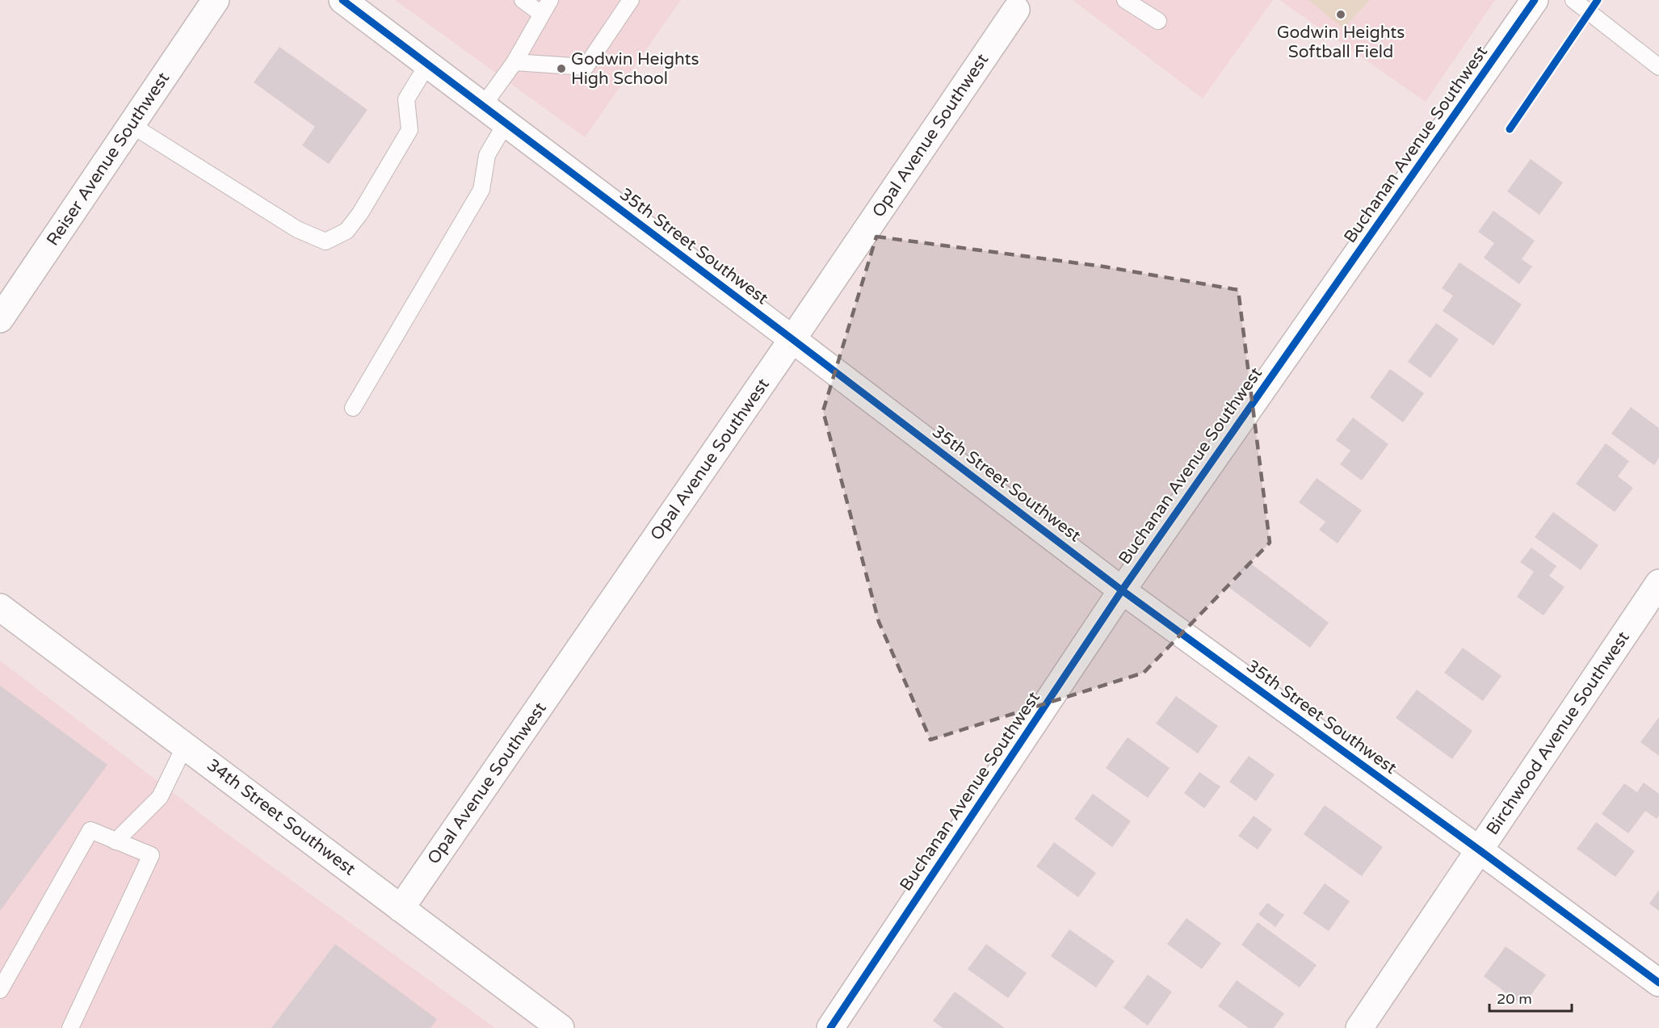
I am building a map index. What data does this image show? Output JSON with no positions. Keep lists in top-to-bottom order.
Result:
{
  "streets": {
    "street": [
      "Opal Avenue Southwest",
      "Buchanan Avenue Southwest",
      "Reiser Avenue Southwest",
      "35th Street Southwest",
      "Birchwood Avenue Southwest",
      "34th Street Southwest"
    ]
  },
  "crossings": [
    ["Opal Avenue Southwest", "35th Street Southwest"],
    ["Opal Avenue Southwest", "34th Street Southwest"],
    ["Buchanan Avenue Southwest", "35th Street Southwest"],
    ["35th Street Southwest", "Birchwood Avenue Southwest"]
  ],
  "places": ["Godwin Heights Softball Field", "Godwin Heights High School"],
  "scale_bar": "20 m"
}
